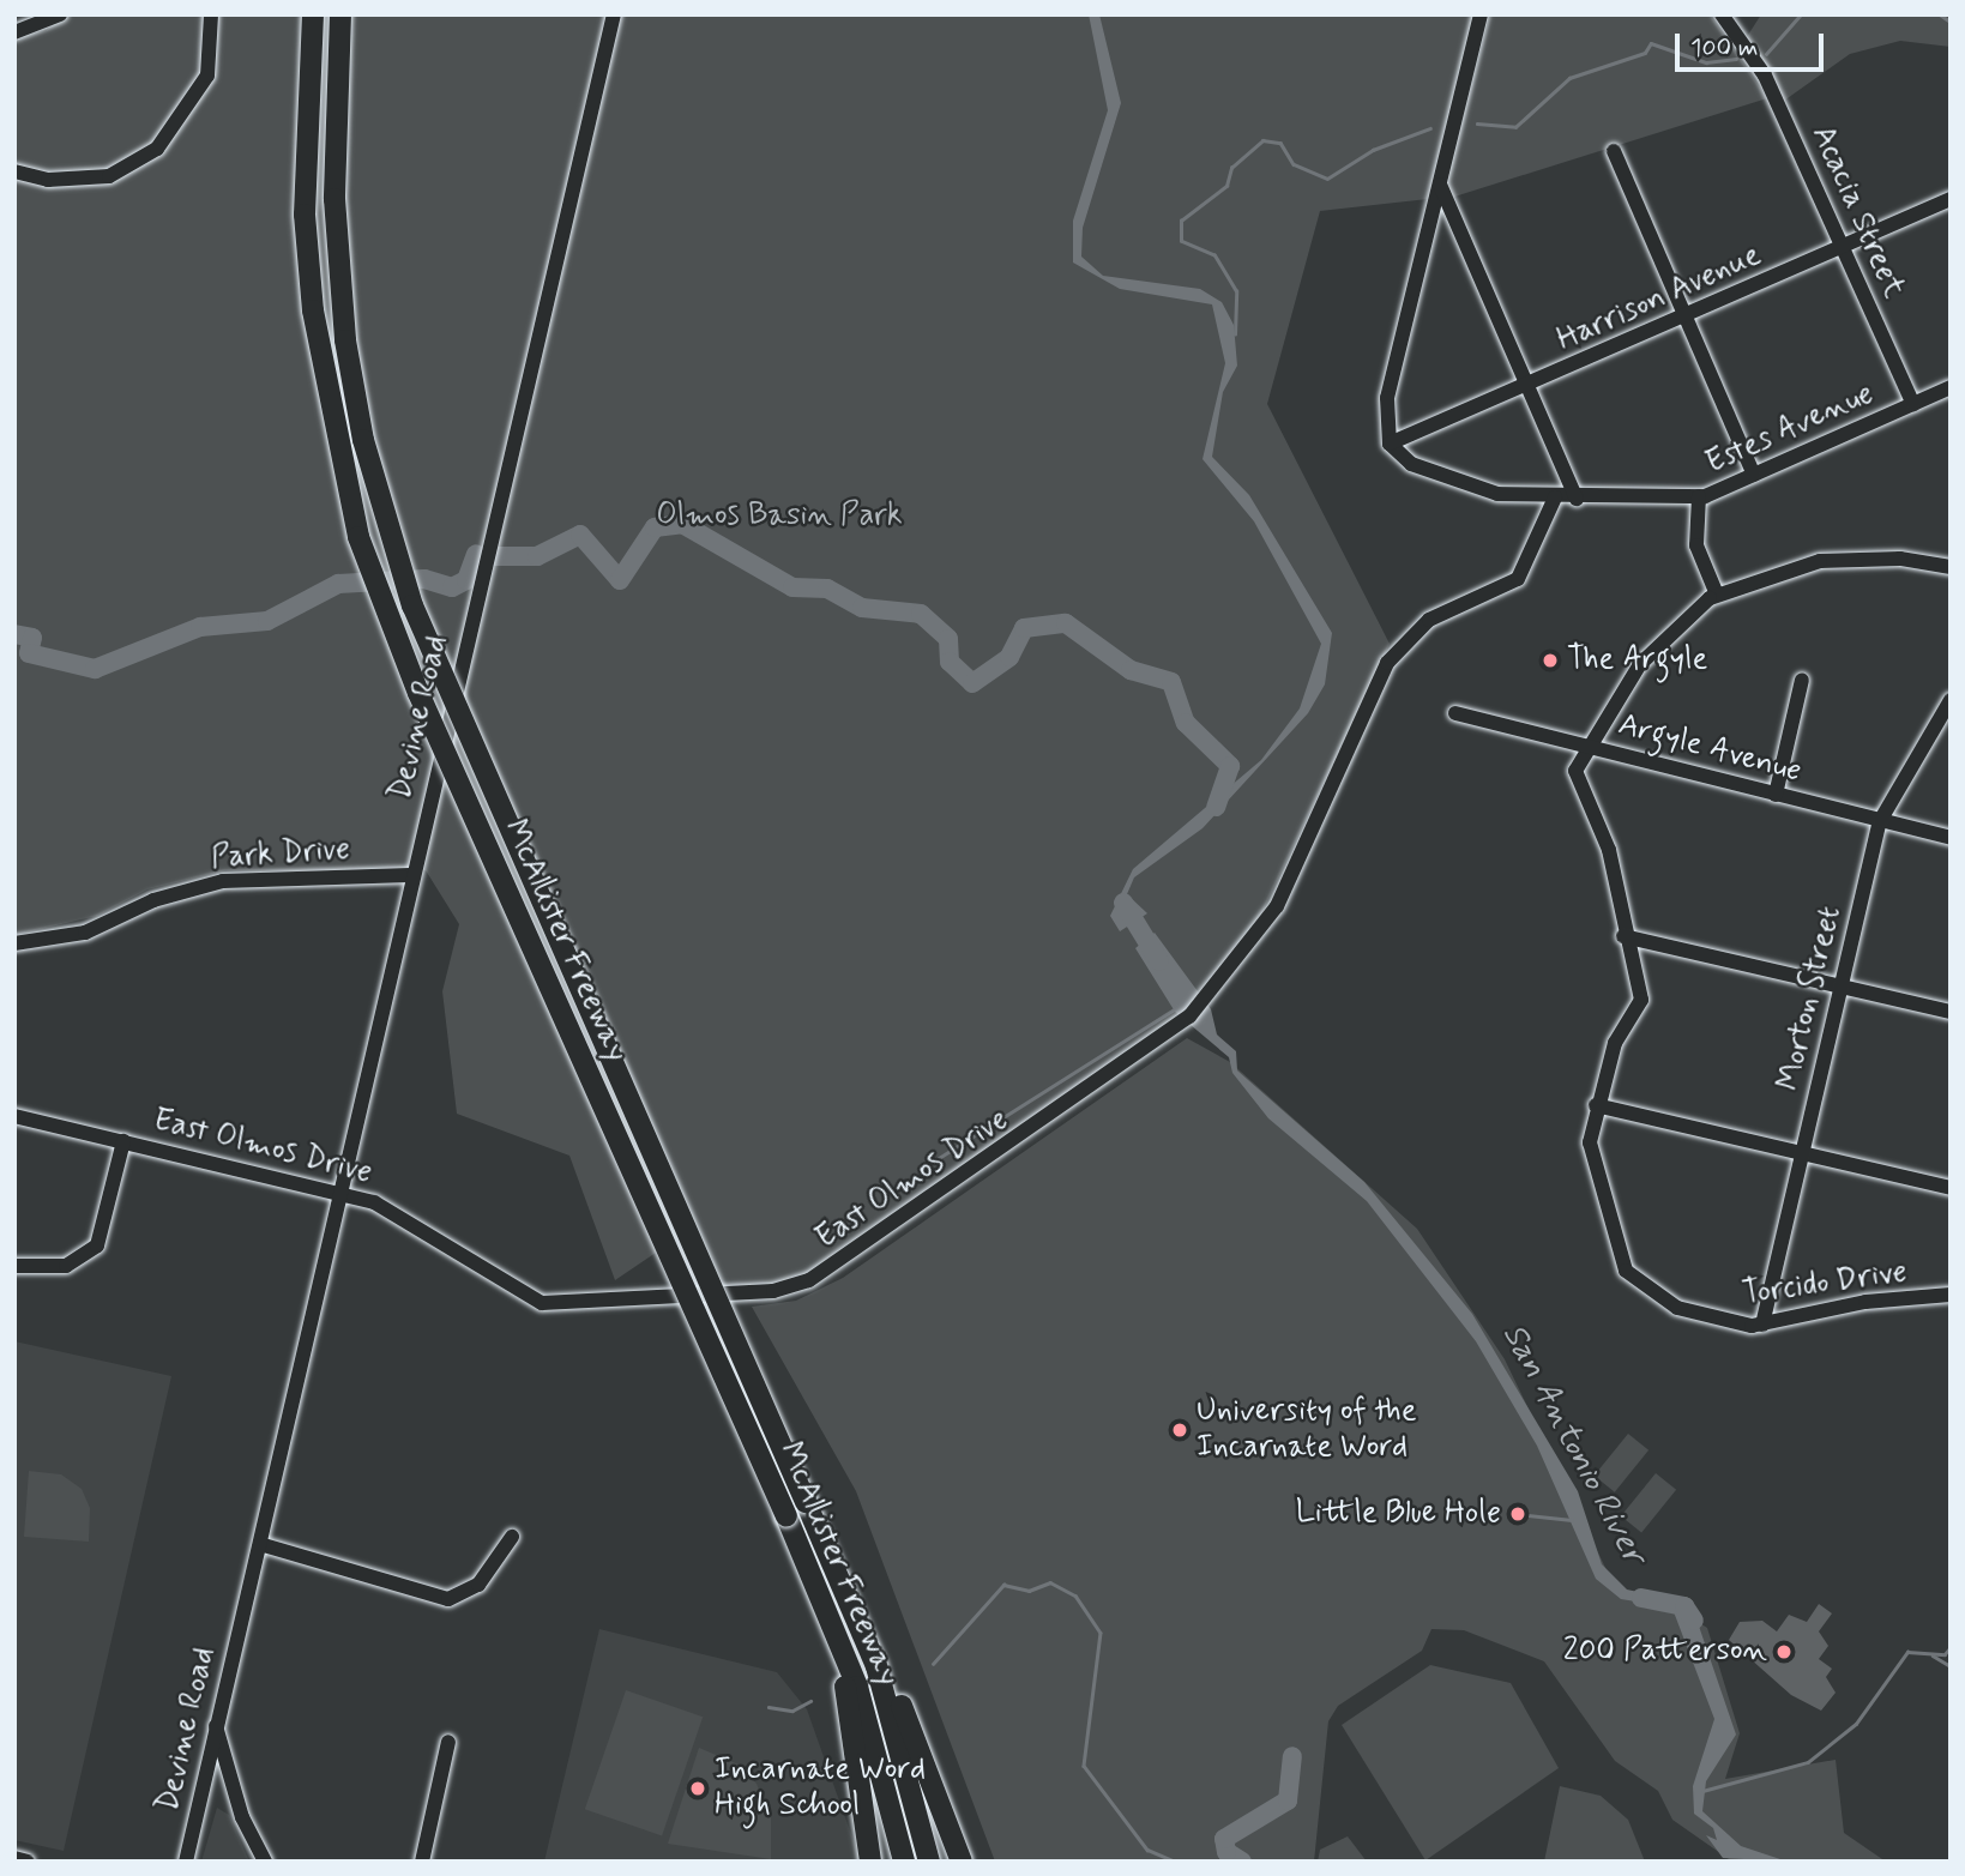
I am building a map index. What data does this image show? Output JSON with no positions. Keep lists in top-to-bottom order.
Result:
{
  "streets": {
    "highway": ["McAllister Freeway"],
    "street": [
      "Acacia Street",
      "Harrison Avenue",
      "Estes Avenue",
      "Devine Road",
      "Argyle Avenue",
      "Park Drive",
      "Morton Street",
      "East Olmos Drive",
      "Torcido Drive"
    ]
  },
  "crossings": [
    ["Acacia Street", "Harrison Avenue"],
    ["Acacia Street", "Estes Avenue"],
    ["Devine Road", "Park Drive"],
    ["Devine Road", "East Olmos Drive"],
    ["Argyle Avenue", "Morton Street"],
    ["Argyle Avenue", "Torcido Drive"],
    ["Morton Street", "Torcido Drive"]
  ],
  "water": ["San Antonio River"],
  "parks": ["Olmos Basin Park"],
  "places": [
    "The Argyle",
    "University of the Incarnate Word",
    "Little Blue Hole",
    "200 Patterson",
    "Incarnate Word High School"
  ],
  "scale_bar": "100 m"
}
